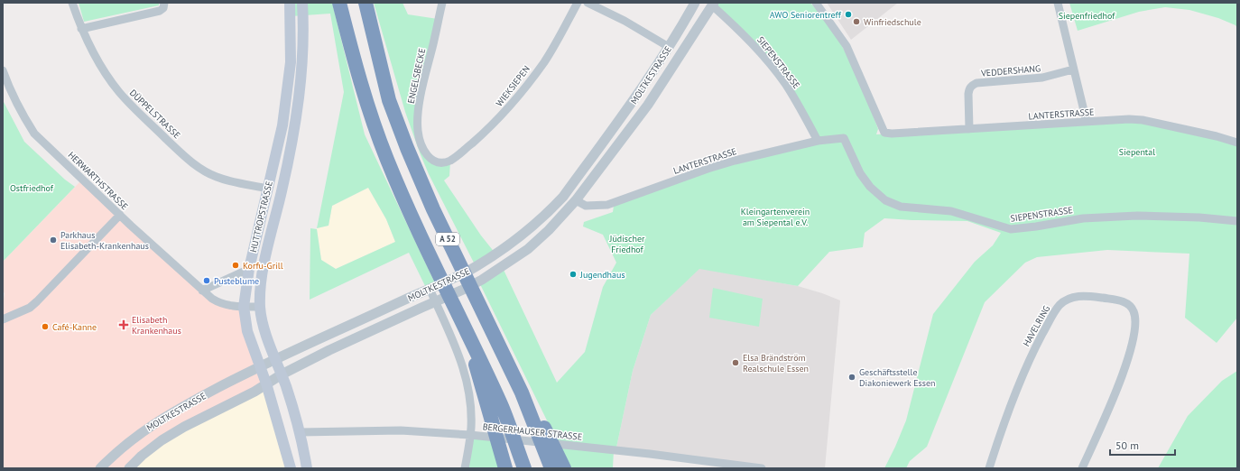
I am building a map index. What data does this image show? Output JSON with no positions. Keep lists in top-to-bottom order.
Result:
{
  "streets": {
    "highway": ["A 52"],
    "main road": ["HUTTROPSTRASSE"],
    "street": [
      "SIEPENSTRASSE",
      "VEDDERSHANG",
      "MOLTKESTRASSE",
      "ENGELSBECKE",
      "WIEKSIEPEN",
      "DÜPPELSTRASSE",
      "LANTERSTRASSE",
      "HERWARTHSTRASSE",
      "HAVELRING",
      "BERGERHAUSER STRASSE"
    ]
  },
  "crossings": [
    ["SIEPENSTRASSE", "MOLTKESTRASSE"],
    ["SIEPENSTRASSE", "LANTERSTRASSE"],
    ["VEDDERSHANG", "LANTERSTRASSE"],
    ["MOLTKESTRASSE", "LANTERSTRASSE"],
    ["MOLTKESTRASSE", "HUTTROPSTRASSE"],
    ["ENGELSBECKE", "WIEKSIEPEN"],
    ["DÜPPELSTRASSE", "HUTTROPSTRASSE"],
    ["HERWARTHSTRASSE", "HUTTROPSTRASSE"],
    ["HUTTROPSTRASSE", "BERGERHAUSER STRASSE"]
  ],
  "parks": [
    "Siepenfriedhof",
    "Siepental",
    "Ostfriedhof",
    "Kleingartenverein am Siepental e.V.",
    "Jüdischer Friedhof"
  ],
  "places": {
    "other": [
      "AWO Seniorentreff",
      "Winfriedschule",
      "Parkhaus Elisabeth-Krankenhaus",
      "Korfu-Grill",
      "Jugendhaus",
      "Pusteblume",
      "Café-Kanne",
      "Elsa Brändström Realschule Essen",
      "Geschäftsstelle Diakoniewerk Essen"
    ],
    "health": ["Elisabeth Krankenhaus"]
  },
  "scale_bar": "50 m"
}
